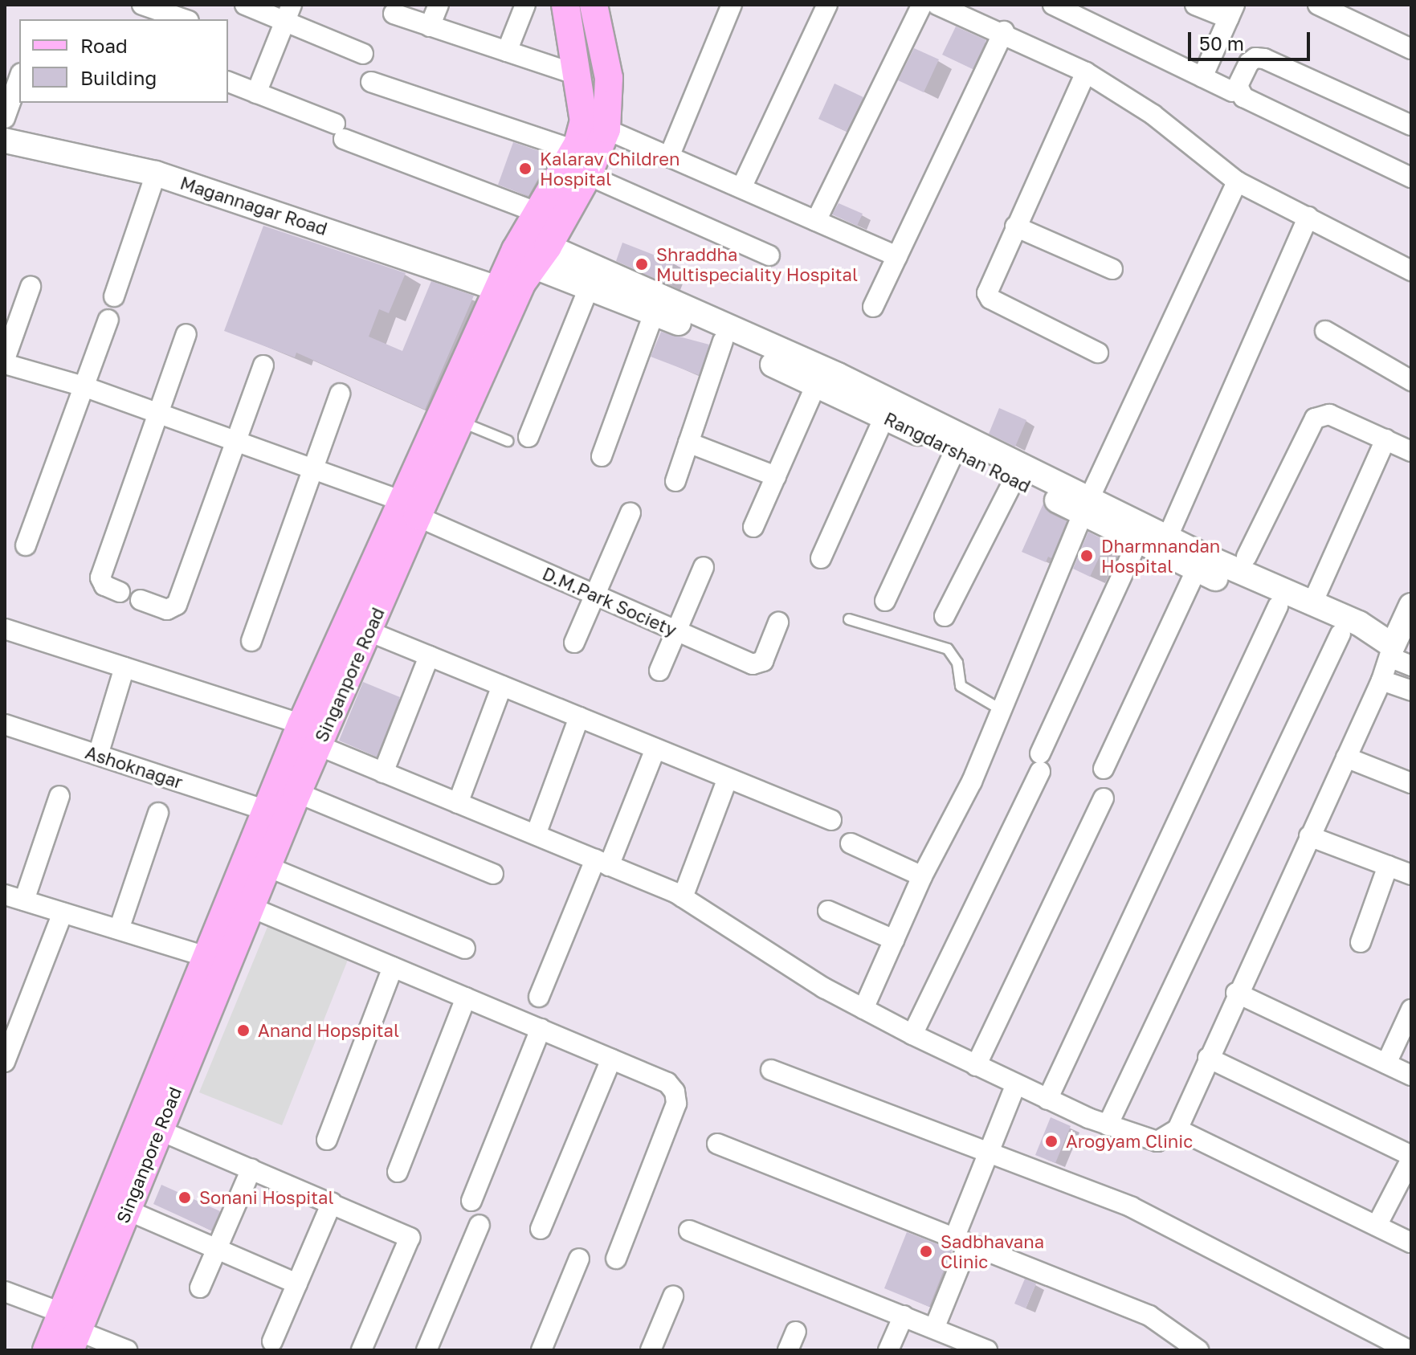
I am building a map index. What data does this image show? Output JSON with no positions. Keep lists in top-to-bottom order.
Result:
{
  "streets": {
    "main road": ["Singanpore Road"],
    "street": [
      "Magannagar Road",
      "Rangdarshan Road",
      "D.M.Park Society",
      "Ashoknagar"
    ]
  },
  "crossings": [
    ["Magannagar Road", "Singanpore Road"],
    ["Rangdarshan Road", "Singanpore Road"],
    ["D.M.Park Society", "Singanpore Road"],
    ["Singanpore Road", "Ashoknagar"]
  ],
  "places": [
    "Kalarav Children Hospital",
    "Shraddha Multispeciality Hospital",
    "Dharmnandan Hospital",
    "Anand Hopspital",
    "Arogyam Clinic",
    "Sonani Hospital",
    "Sadbhavana Clinic"
  ],
  "legend": ["Road", "Building"],
  "scale_bar": "50 m"
}
